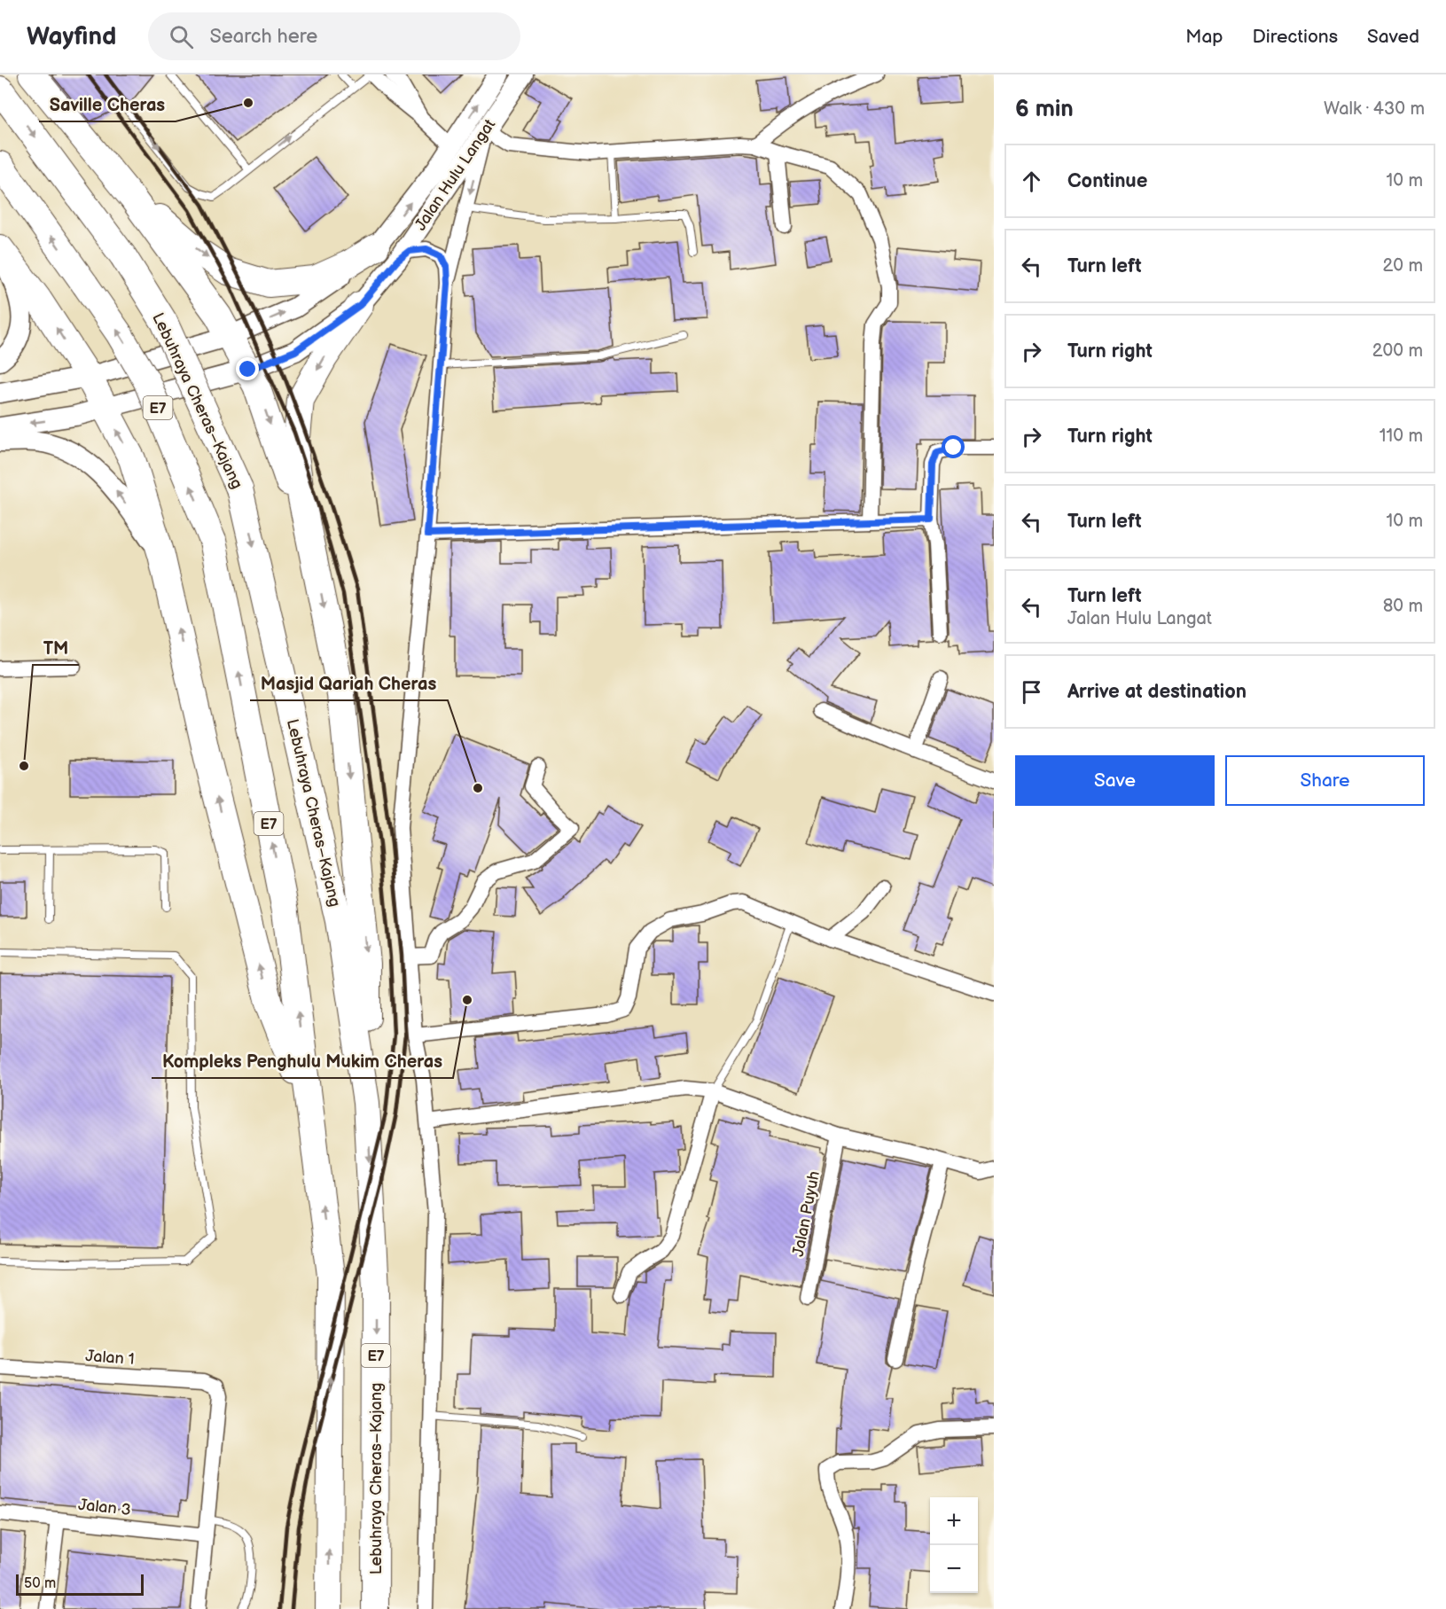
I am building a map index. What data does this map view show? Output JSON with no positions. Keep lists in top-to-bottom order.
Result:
{
  "streets": {
    "highway": ["Lebuhraya Cheras–Kajang", "E7"],
    "main road": ["Jalan Hulu Langat"],
    "street": ["Jalan Puyuh", "Jalan 1", "Jalan 3"]
  },
  "places": [
    "Saville Cheras",
    "TM",
    "Masjid Qariah Cheras",
    "Kompleks Penghulu Mukim Cheras"
  ],
  "scale_bar": "50 m",
  "page": {
    "header": "Wayfind",
    "search": "Search here",
    "nav": ["Map", "Directions", "Saved"],
    "heading": ["6 min", "Walk · 430 m"],
    "list": [
      ["Continue", "10 m"],
      ["Turn left", "20 m"],
      ["Turn right", "200 m"],
      ["Turn right", "110 m"],
      ["Turn left", "10 m"],
      ["Turn left", "Jalan Hulu Langat", "80 m"],
      "Arrive at destination"
    ],
    "buttons": ["Save", "Share"],
    "map_buttons": ["+", "−"],
    "scale": "50 m"
  }
}
